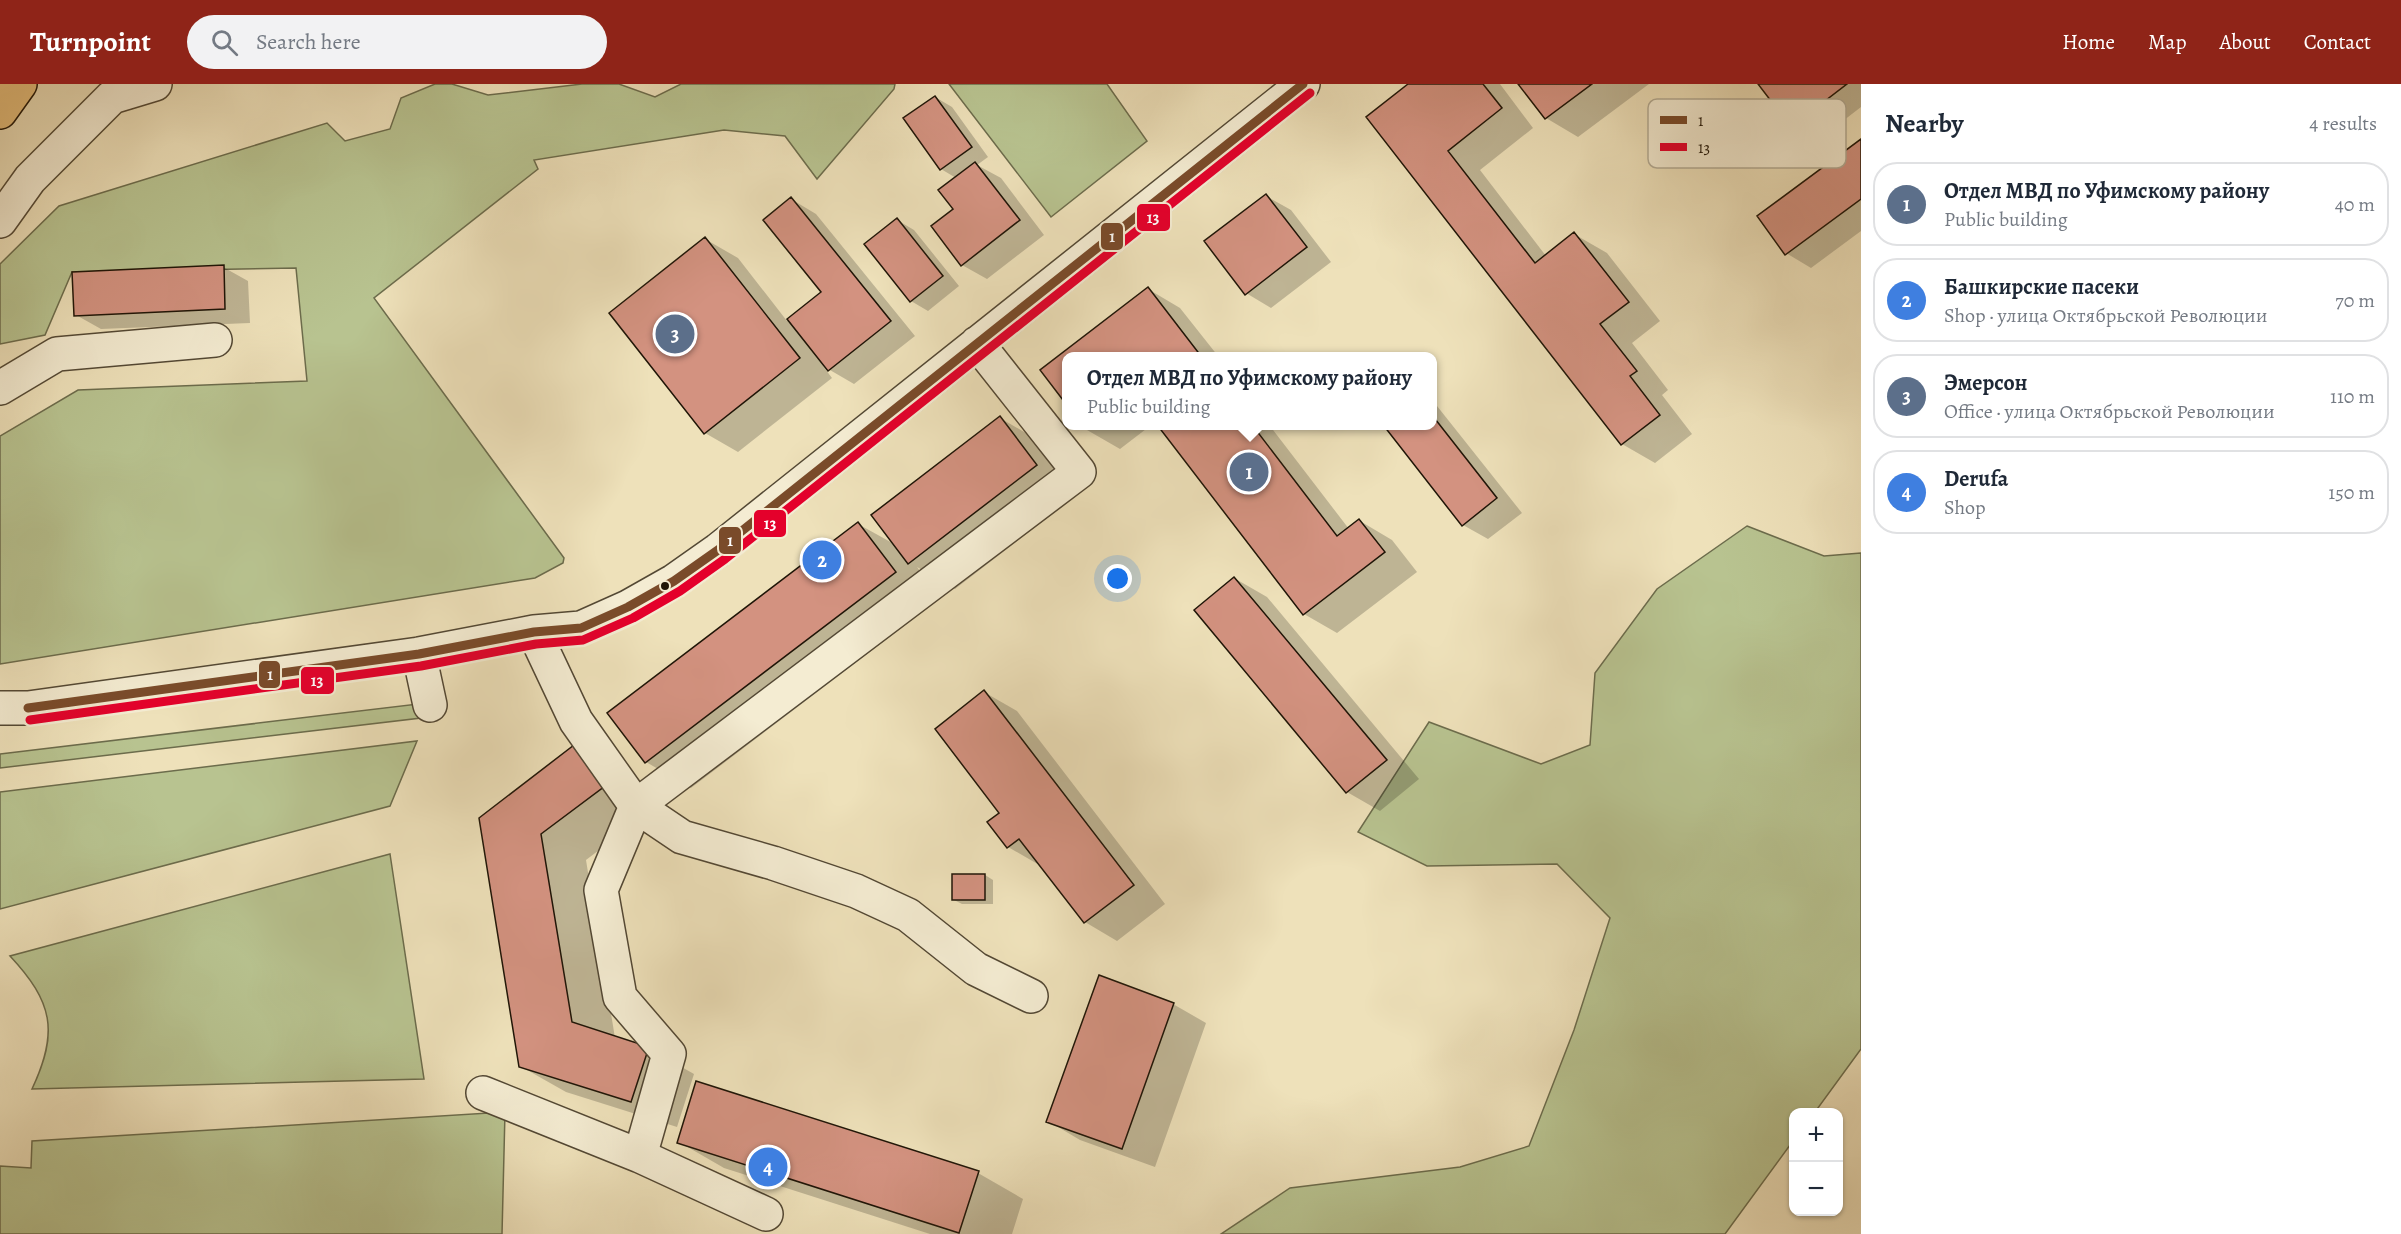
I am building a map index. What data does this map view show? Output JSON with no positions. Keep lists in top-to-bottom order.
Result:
{
  "lines": ["transit line 1", "transit line 13"],
  "legend": ["1", "13"],
  "page": {
    "header": "Turnpoint",
    "search": "Search here",
    "nav": [
      "Home",
      "Map",
      "About",
      "Contact"
    ],
    "heading": ["Nearby", "4 results"],
    "list": [
      {
        "mark": "1",
        "name": "Отдел МВД по Уфимскому району",
        "note": "Public building",
        "value": "40 m"
      },
      {
        "mark": "2",
        "name": "Башкирские пасеки",
        "note": "Shop · улица Октябрьской Революции",
        "value": "70 m"
      },
      {
        "mark": "3",
        "name": "Эмерсон",
        "note": "Office · улица Октябрьской Революции",
        "value": "110 m"
      },
      {
        "mark": "4",
        "name": "Derufa",
        "note": "Shop",
        "value": "150 m"
      }
    ],
    "pins": [
      "3",
      "1",
      "2",
      "4"
    ],
    "popup": ["Отдел МВД по Уфимскому району", "Public building"],
    "map_buttons": ["+", "−"]
  }
}
